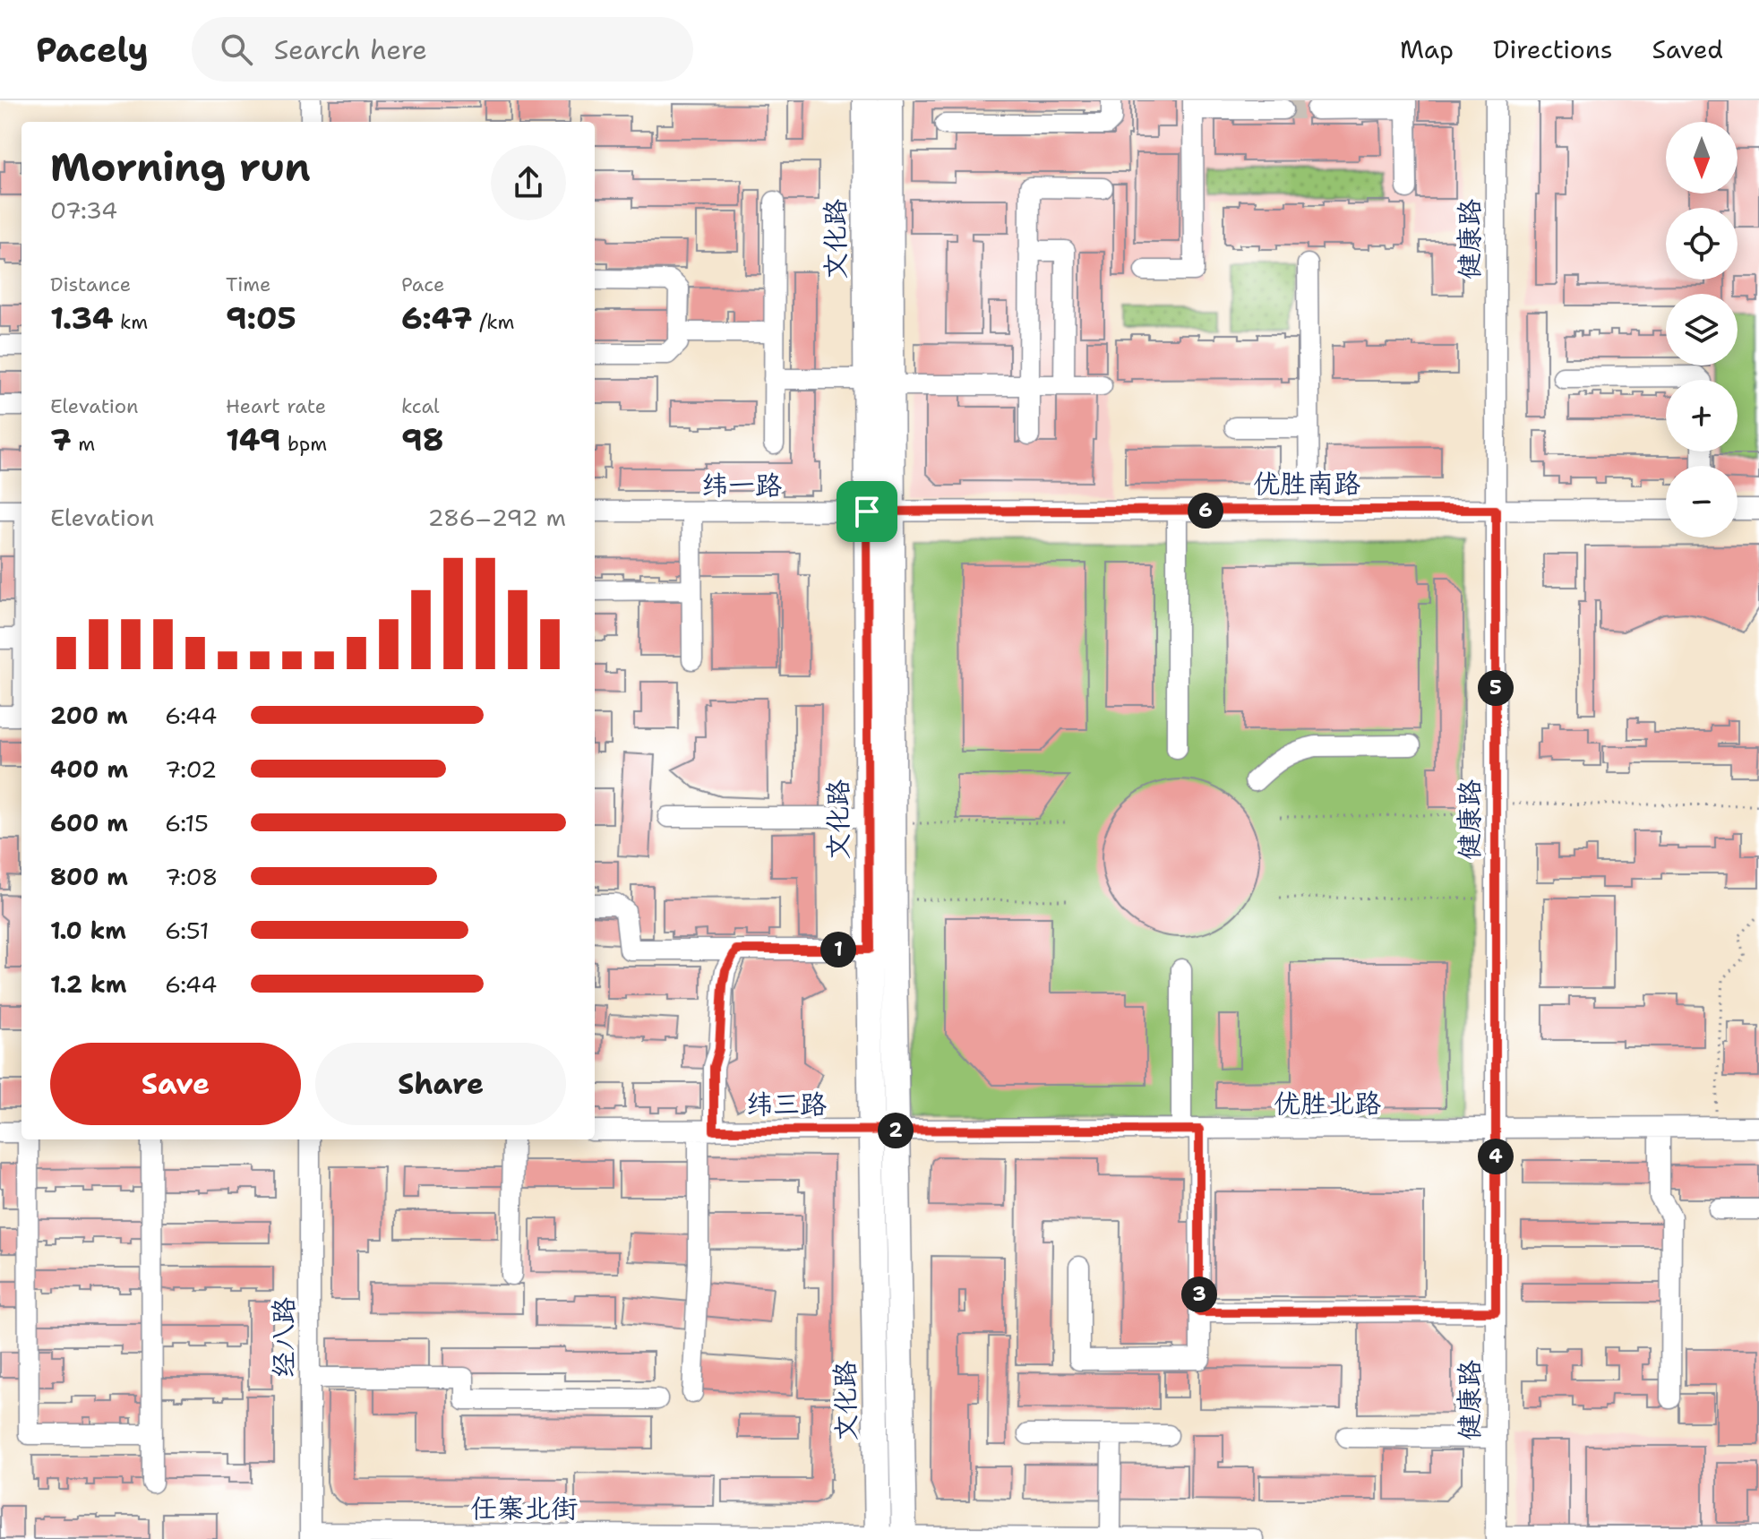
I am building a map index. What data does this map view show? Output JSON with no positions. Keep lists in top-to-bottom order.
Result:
{
  "streets": {
    "main road": ["文化路"],
    "street": [
      "健康路",
      "优胜南路",
      "纬一路",
      "优胜北路",
      "纬三路",
      "经八路",
      "任寨北街"
    ]
  },
  "crossings": [
    ["文化路", "优胜南路"],
    ["文化路", "纬一路"],
    ["文化路", "优胜北路"],
    ["文化路", "纬三路"],
    ["文化路", "任寨北街"],
    ["健康路", "优胜南路"],
    ["健康路", "优胜北路"],
    ["优胜南路", "纬一路"],
    ["优胜北路", "纬三路"],
    ["经八路", "任寨北街"]
  ],
  "north": "bottom",
  "page": {
    "header": "Pacely",
    "search": "Search here",
    "nav": ["Map", "Directions", "Saved"],
    "map_buttons": ["+", "−"],
    "heading": ["Morning run", "07:34"],
    "stats": [
      ["Distance", "1.34 km"],
      ["Time", "9:05"],
      ["Pace", "6:47 /km"],
      ["Elevation", "7 m"],
      ["Heart rate", "149 bpm"],
      ["kcal", "98"]
    ],
    "chart": ["Elevation", "286–292 m"],
    "pins": [
      "6",
      "5",
      "1",
      "2",
      "4",
      "3"
    ],
    "list": [
      {
        "name": "200 m",
        "note": "6:44"
      },
      {
        "name": "400 m",
        "note": "7:02"
      },
      {
        "name": "600 m",
        "note": "6:15"
      },
      {
        "name": "800 m",
        "note": "7:08"
      },
      {
        "name": "1.0 km",
        "note": "6:51"
      },
      {
        "name": "1.2 km",
        "note": "6:44"
      }
    ],
    "buttons": ["Save", "Share"]
  }
}
